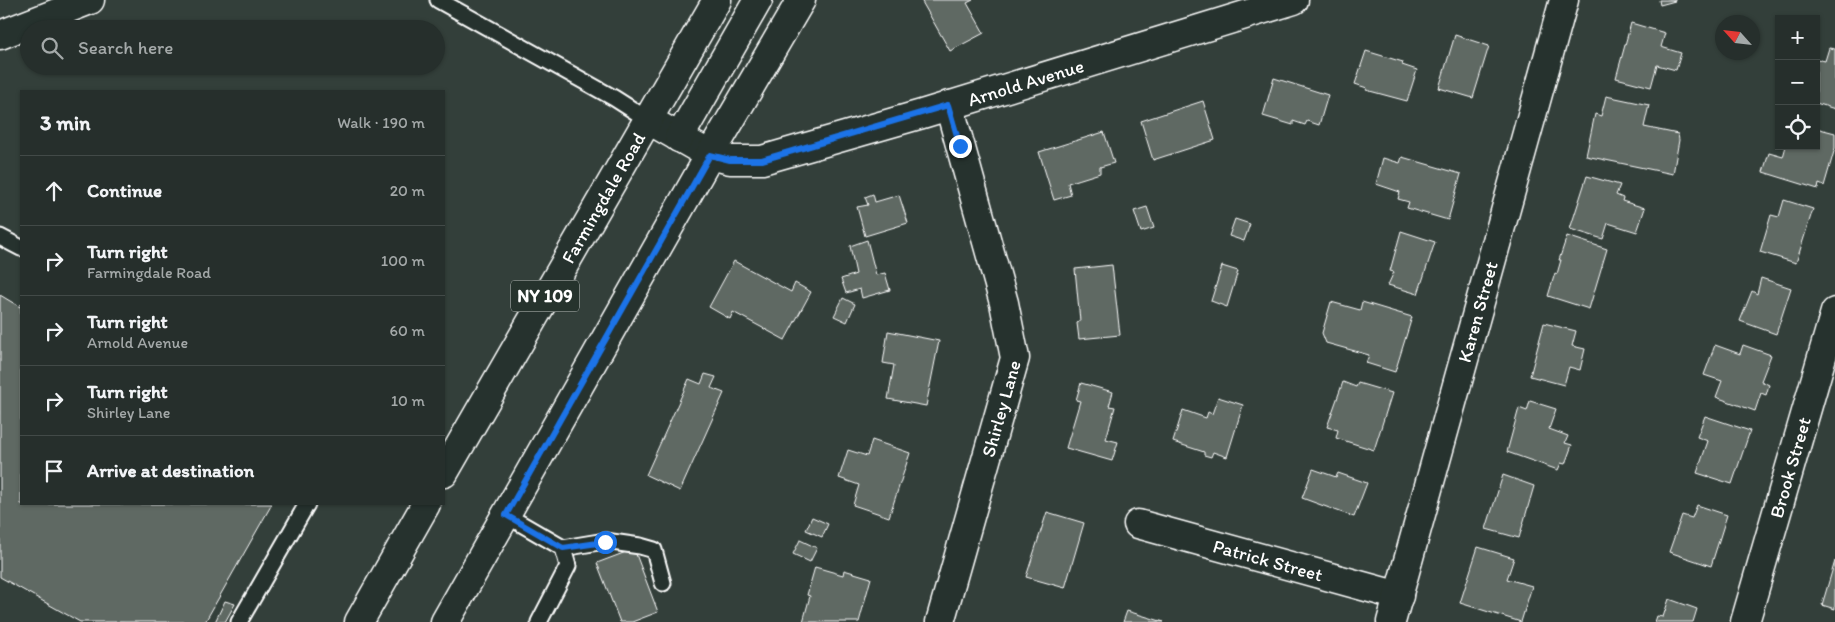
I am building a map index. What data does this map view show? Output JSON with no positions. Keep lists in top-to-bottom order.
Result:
{
  "streets": {
    "street": [
      "Arnold Avenue",
      "Farmingdale Road",
      "NY 109",
      "Karen Street",
      "Shirley Lane",
      "Brook Street",
      "Patrick Street"
    ]
  },
  "crossings": [
    ["Arnold Avenue", "Farmingdale Road"],
    ["Arnold Avenue", "Shirley Lane"],
    ["Karen Street", "Patrick Street"]
  ],
  "north": "top left",
  "page": {
    "map_buttons": ["+", "−"],
    "search": "Search here",
    "heading": ["3 min", "Walk · 190 m"],
    "list": [
      ["Continue", "20 m"],
      ["Turn right", "Farmingdale Road", "100 m"],
      ["Turn right", "Arnold Avenue", "60 m"],
      ["Turn right", "Shirley Lane", "10 m"],
      "Arrive at destination"
    ]
  }
}
